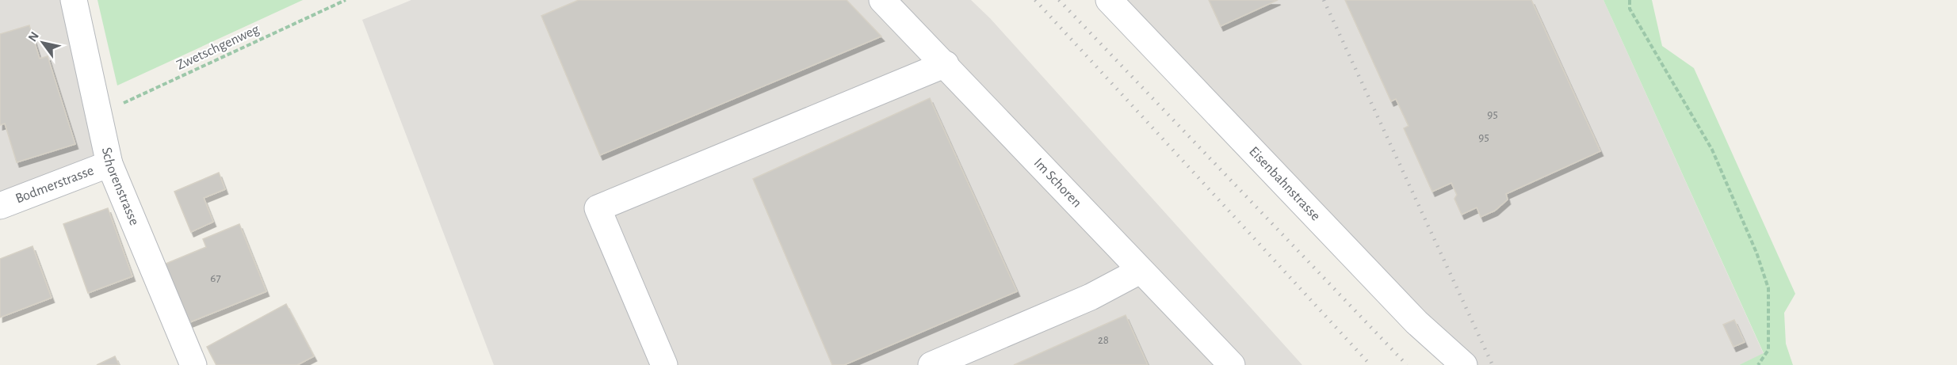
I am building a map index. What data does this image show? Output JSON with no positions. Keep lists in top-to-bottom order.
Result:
{
  "streets": {
    "street": [
      "Im Schoren",
      "Bodmerstrasse",
      "Eisenbahnstrasse",
      "Schorenstrasse"
    ],
    "path": ["Zwetschgenweg"]
  },
  "crossings": [
    ["Zwetschgenweg", "Schorenstrasse"],
    ["Bodmerstrasse", "Schorenstrasse"]
  ],
  "house_numbers": [
    "95",
    "95",
    "67",
    "28"
  ],
  "north": "top left"
}
